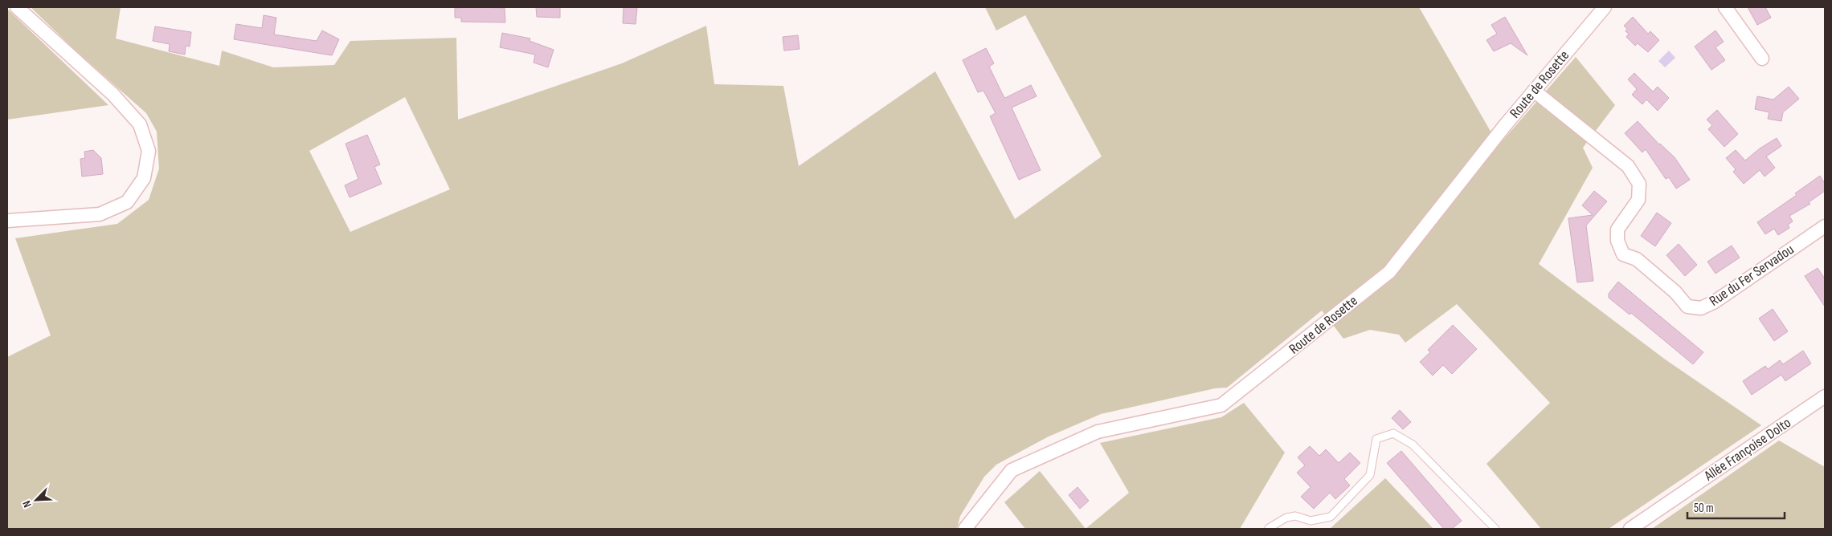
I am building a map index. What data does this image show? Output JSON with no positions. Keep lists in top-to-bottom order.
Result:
{
  "streets": {
    "street": ["Route de Rosette", "Rue du Fer Servadou", "Allée Françoise Dolto"]
  },
  "crossings": [
    ["Route de Rosette", "Rue du Fer Servadou"]
  ],
  "scale_bar": "50 m",
  "north": "bottom left"
}
